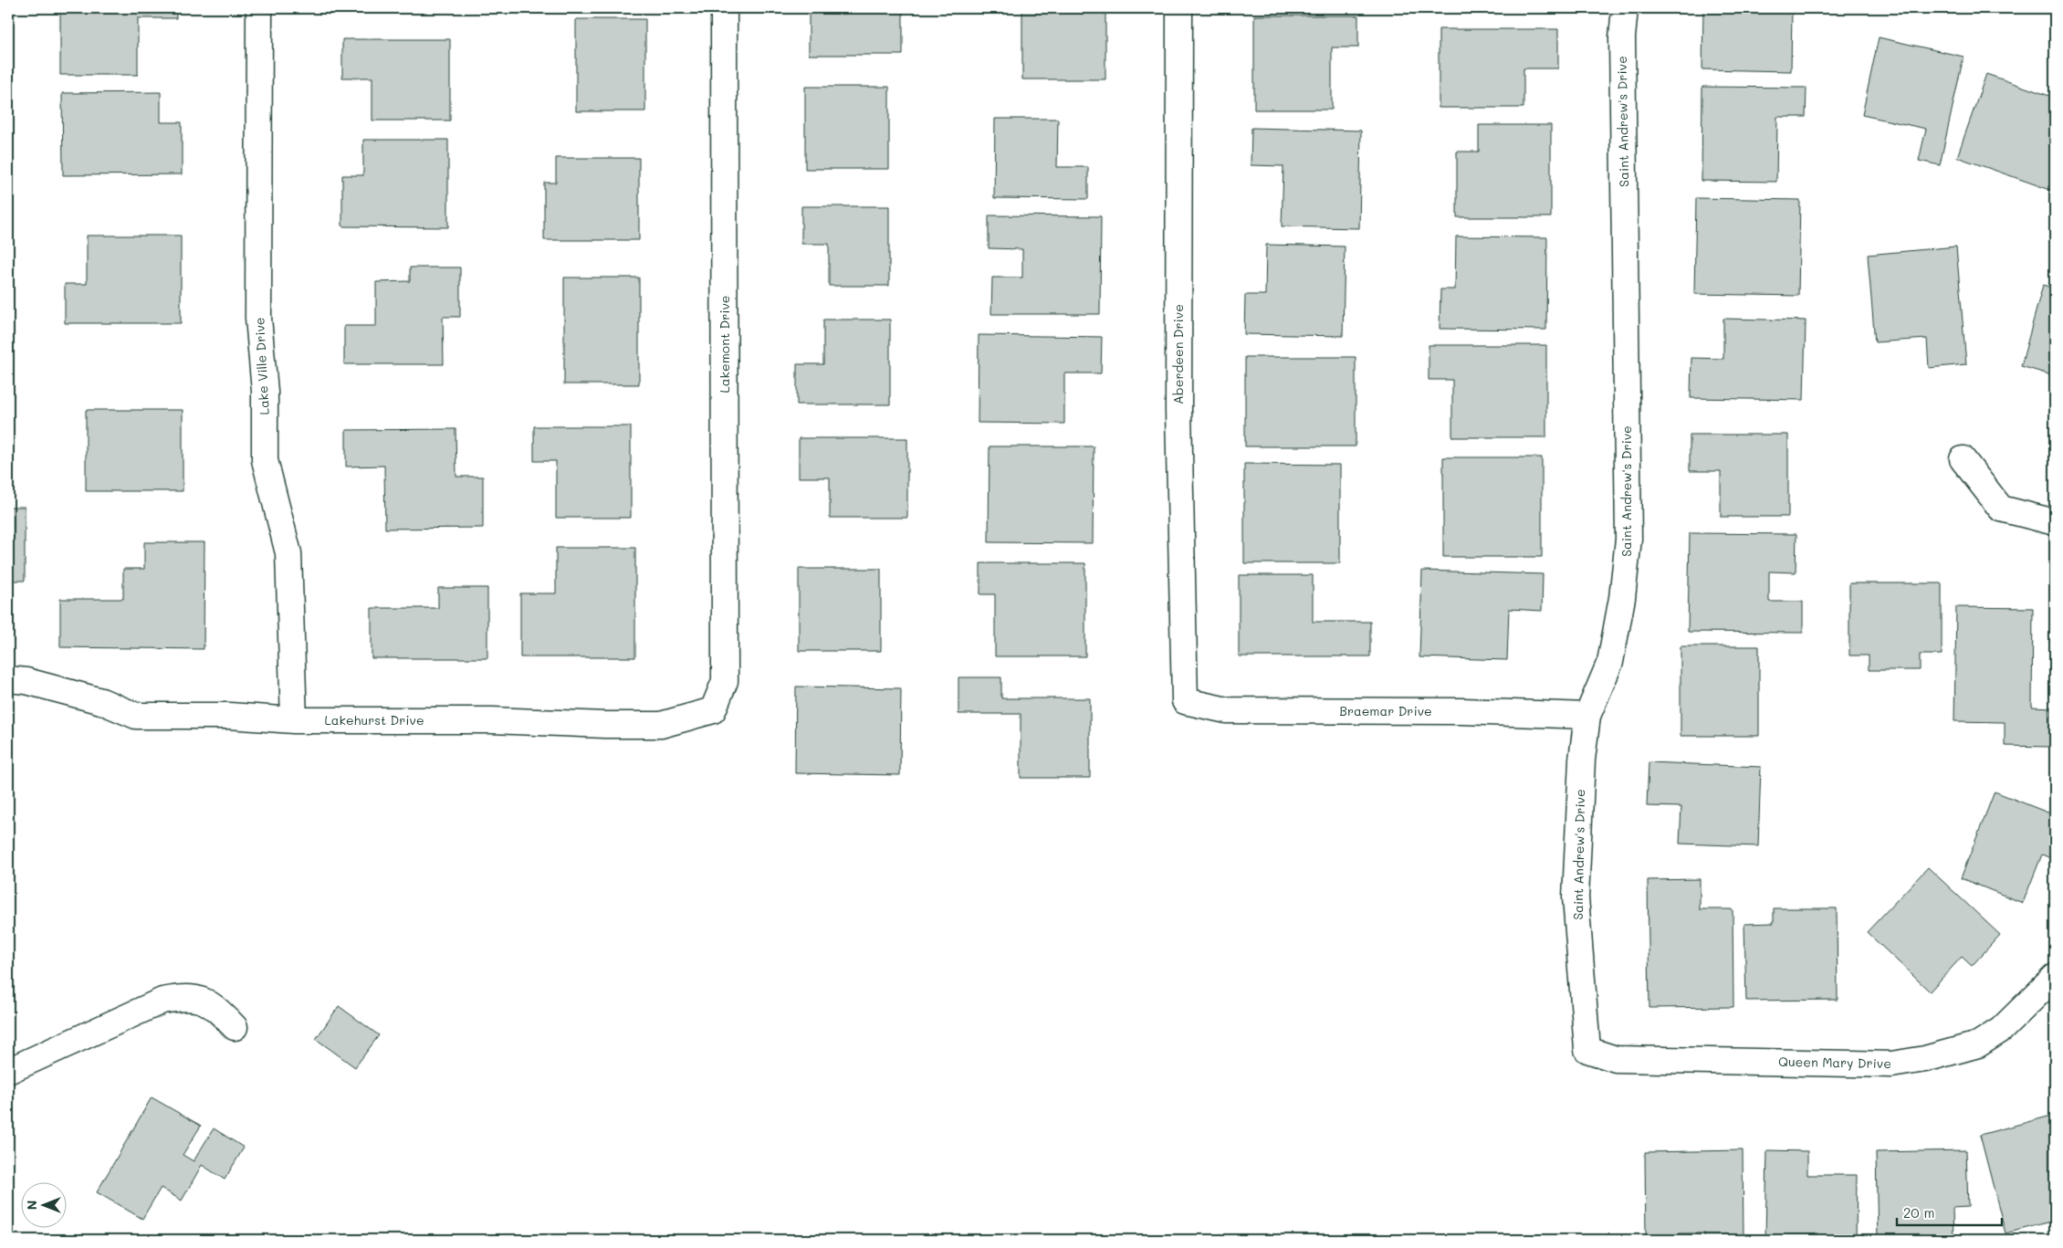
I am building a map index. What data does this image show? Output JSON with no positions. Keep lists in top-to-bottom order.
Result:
{
  "streets": {
    "street": [
      "Saint Andrew's Drive",
      "Lakemont Drive",
      "Aberdeen Drive",
      "Lake Ville Drive",
      "Braemar Drive",
      "Lakehurst Drive",
      "Queen Mary Drive"
    ]
  },
  "crossings": [
    ["Saint Andrew's Drive", "Braemar Drive"],
    ["Saint Andrew's Drive", "Queen Mary Drive"],
    ["Lakemont Drive", "Lakehurst Drive"],
    ["Aberdeen Drive", "Braemar Drive"],
    ["Lake Ville Drive", "Lakehurst Drive"]
  ],
  "scale_bar": "20 m",
  "north": "left"
}
